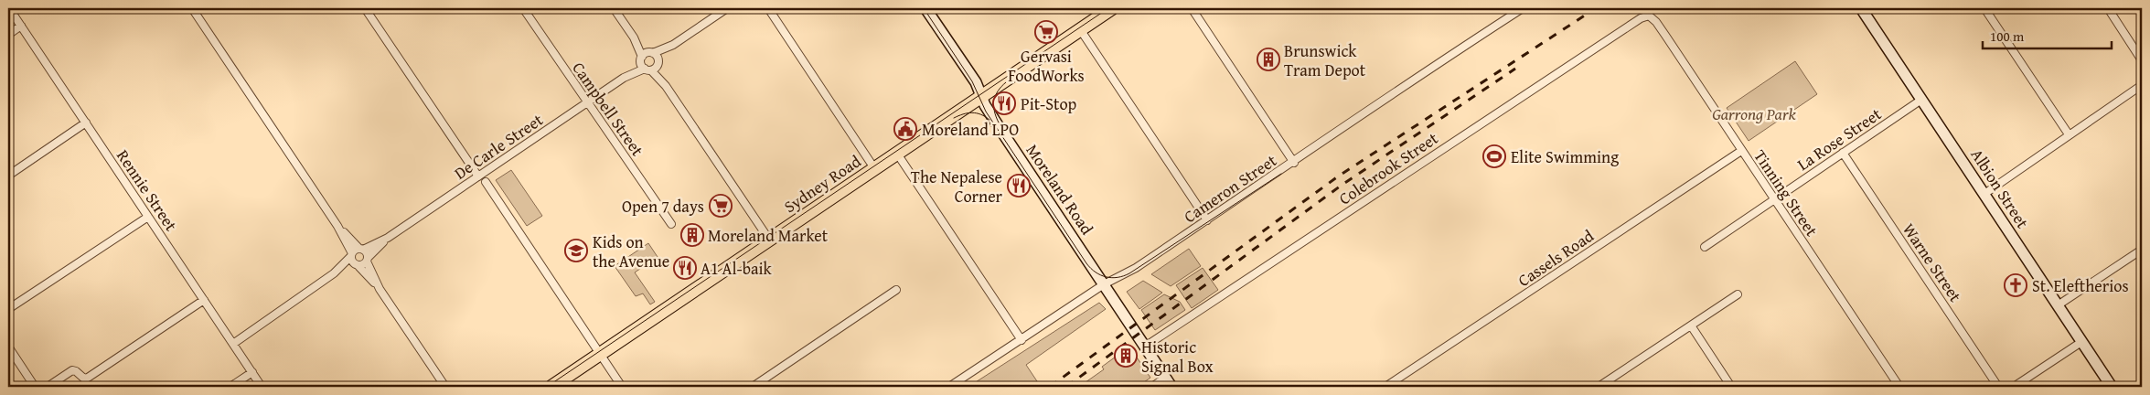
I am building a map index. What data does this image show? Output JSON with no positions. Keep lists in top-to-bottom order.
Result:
{
  "streets": {
    "highway": ["Sydney Road"],
    "street": [
      "Campbell Street",
      "La Rose Street",
      "De Carle Street",
      "Colebrook Street",
      "Cameron Street",
      "Albion Street",
      "Moreland Road",
      "Rennie Street",
      "Tinning Street",
      "Cassels Road",
      "Warne Street"
    ]
  },
  "crossings": [
    ["Campbell Street", "De Carle Street"],
    ["La Rose Street", "Albion Street"],
    ["La Rose Street", "Tinning Street"],
    ["La Rose Street", "Warne Street"],
    ["Colebrook Street", "Moreland Road"],
    ["Colebrook Street", "Tinning Street"],
    ["Sydney Road", "Moreland Road"],
    ["Cameron Street", "Moreland Road"],
    ["Tinning Street", "Cassels Road"]
  ],
  "parks": ["Garrong Park"],
  "places": {
    "supermarket": ["Gervasi FoodWorks", "Open 7 days"],
    "building": ["Brunswick Tram Depot", "Moreland Market", "Historic Signal Box"],
    "restaurant": ["Pit-Stop", "The Nepalese Corner", "A1 Al-baik"],
    "public building": ["Moreland LPO"],
    "sports": ["Elite Swimming"],
    "school or university": ["Kids on the Avenue"],
    "church": ["St. Eleftherios"]
  },
  "scale_bar": "100 m"
}
